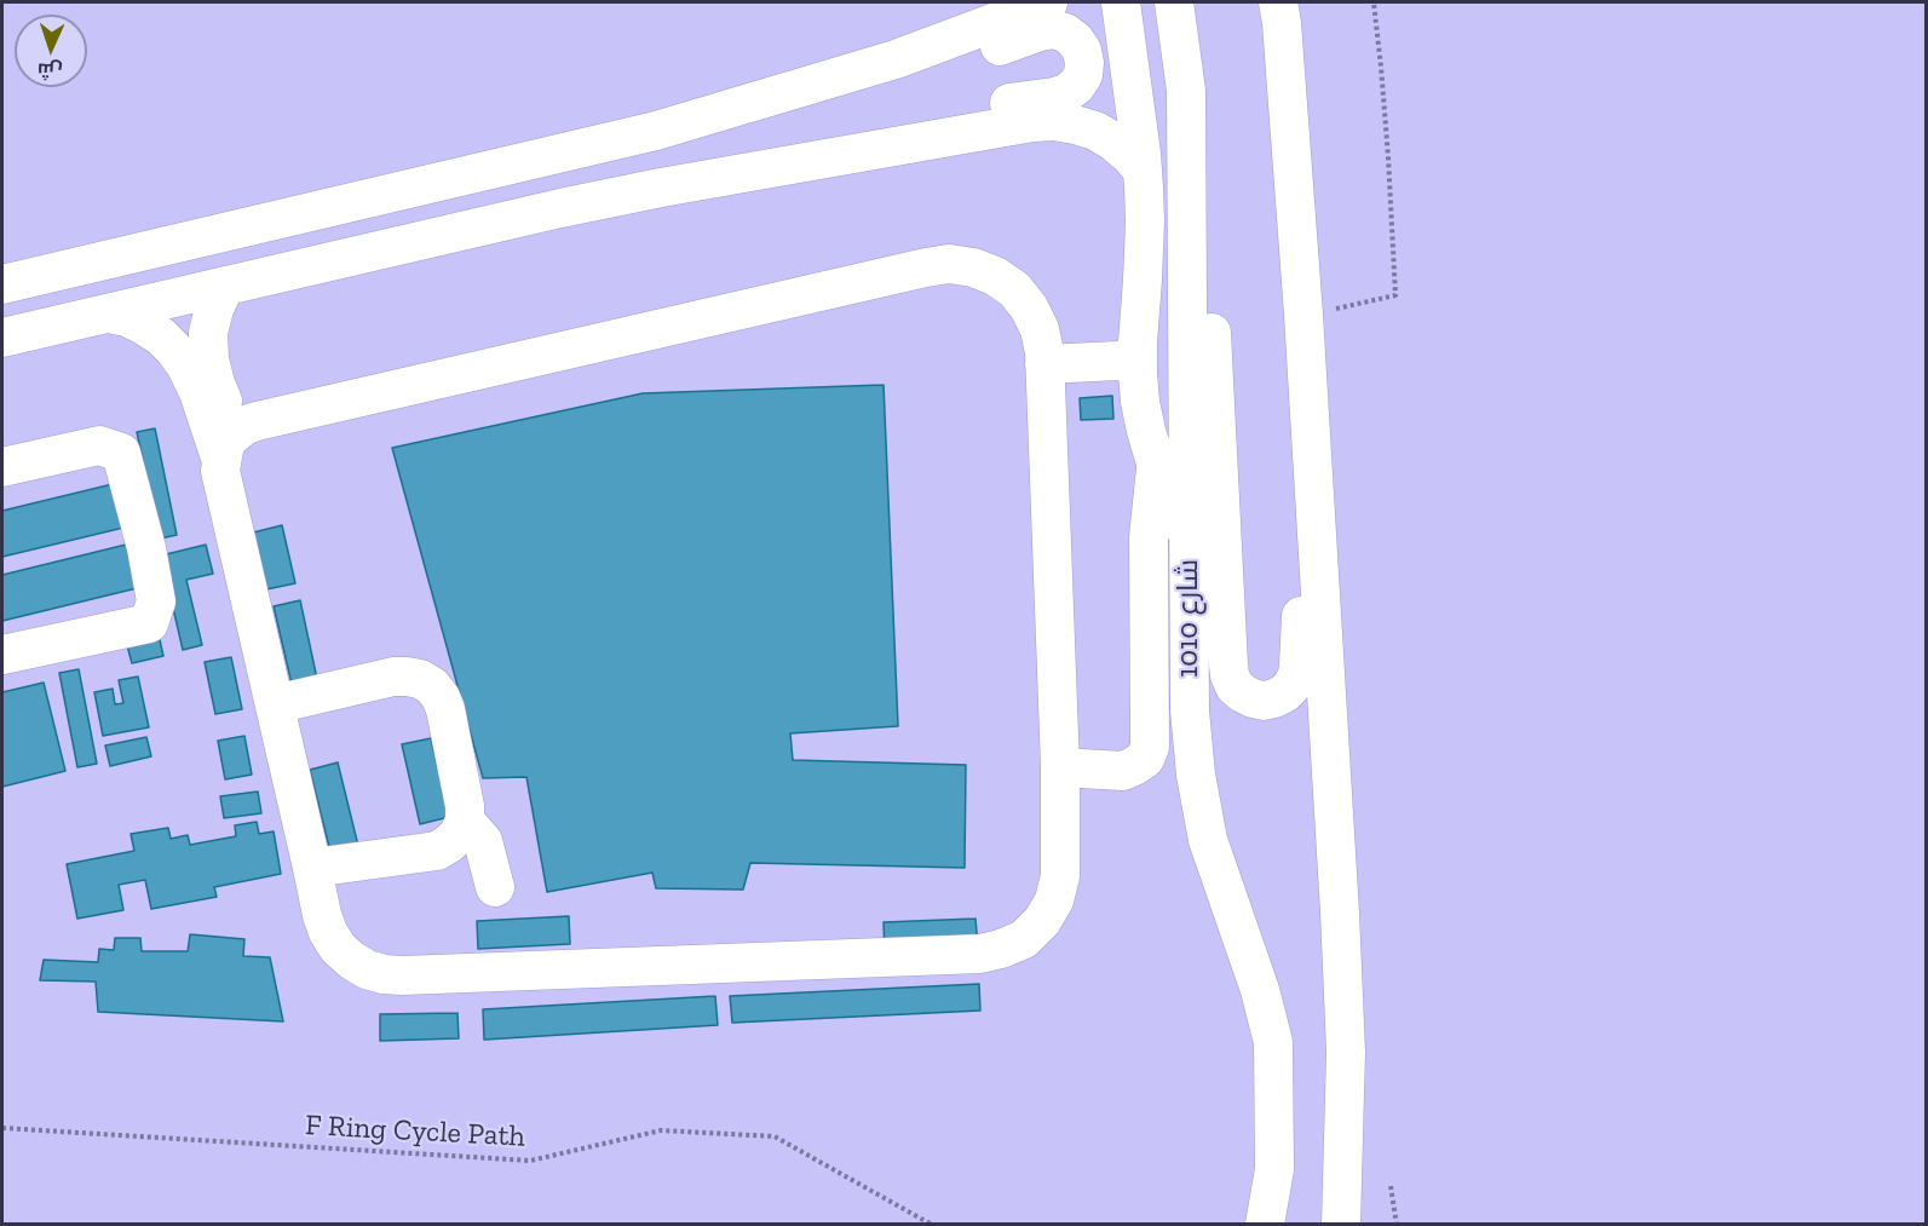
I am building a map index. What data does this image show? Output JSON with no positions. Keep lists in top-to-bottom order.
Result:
{
  "streets": {
    "street": ["شارع 1010"],
    "path": ["F Ring Cycle Path"]
  },
  "north": "bottom"
}
